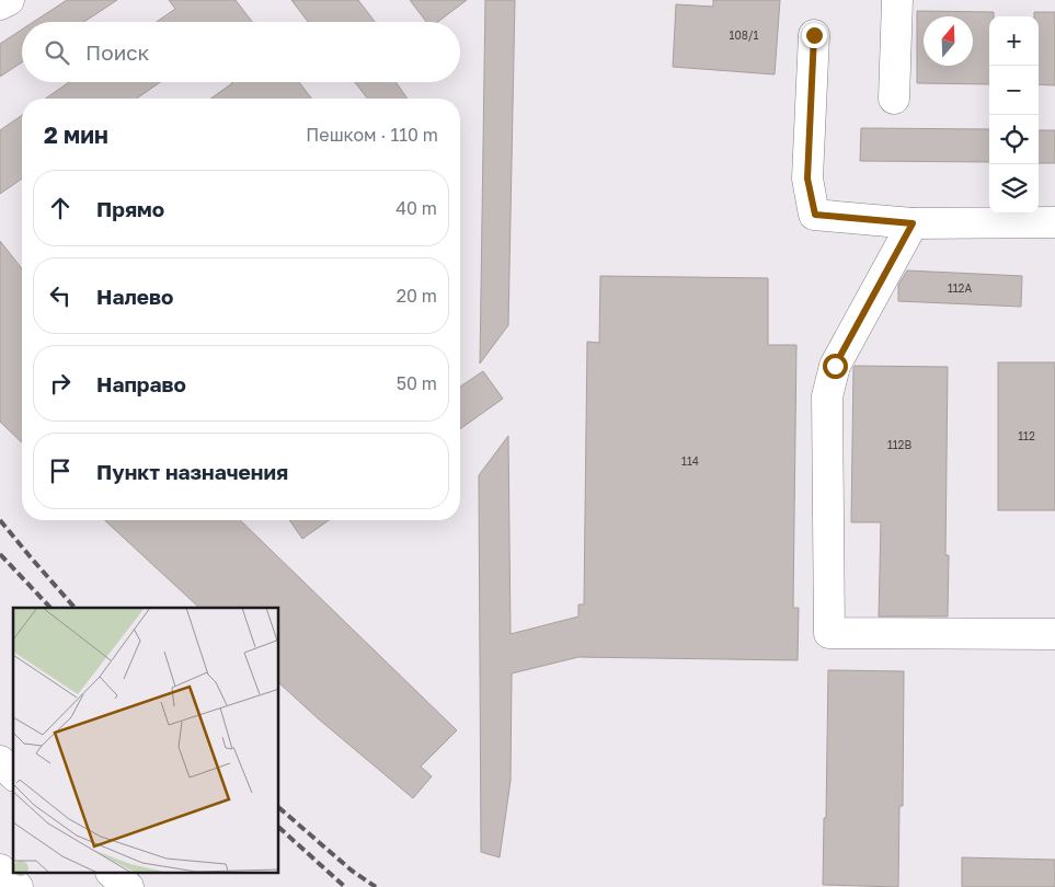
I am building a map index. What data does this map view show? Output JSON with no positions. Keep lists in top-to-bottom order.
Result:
{
  "house_numbers": [
    "108/1",
    "112А",
    "112",
    "112В",
    "114"
  ],
  "north": "top",
  "page": {
    "map_buttons": ["+", "−"],
    "search": "Поиск",
    "heading": ["2 мин", "Пешком · 110 m"],
    "list": [
      ["Прямо", "40 m"],
      ["Налево", "20 m"],
      ["Направо", "50 m"],
      "Пункт назначения"
    ]
  }
}
